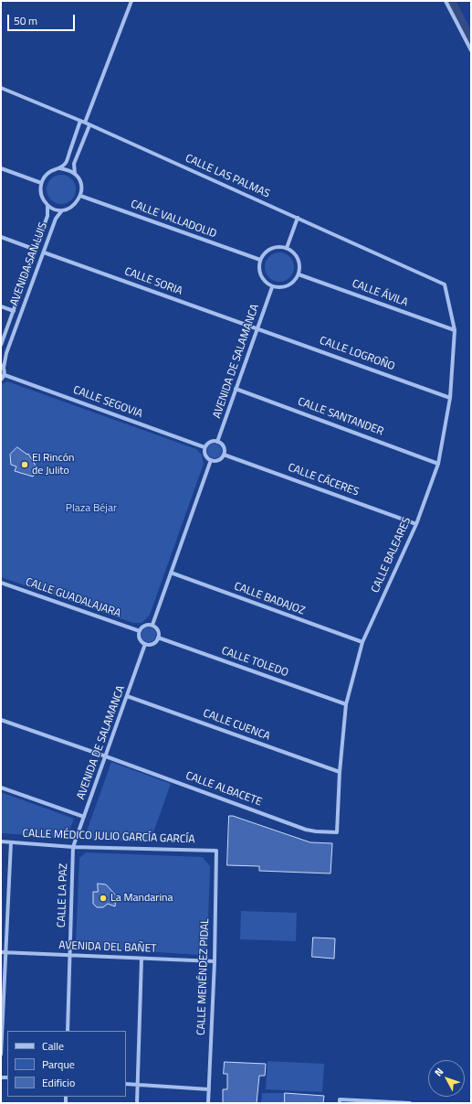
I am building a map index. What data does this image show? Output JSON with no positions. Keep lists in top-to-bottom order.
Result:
{
  "streets": {
    "street": [
      "CALLE LAS PALMAS",
      "CALLE VALLADOLID",
      "AVENIDA SAN LUIS",
      "CALLE SORIA",
      "CALLE ÁVILA",
      "CALLE LOGROÑO",
      "AVENIDA DE SALAMANCA",
      "CALLE SEGOVIA",
      "CALLE SANTANDER",
      "CALLE CÁCERES",
      "CALLE BALEARES",
      "CALLE GUADALAJARA",
      "CALLE BADAJOZ",
      "CALLE TOLEDO",
      "CALLE CUENCA",
      "CALLE ALBACETE",
      "CALLE MÉDICO JULIO GARCÍA GARCÍA",
      "CALLE LA PAZ",
      "AVENIDA DEL BAÑET",
      "CALLE MENÉNDEZ PIDAL"
    ]
  },
  "crossings": [
    ["CALLE LAS PALMAS", "CALLE BALEARES"],
    ["CALLE VALLADOLID", "AVENIDA SAN LUIS"],
    ["CALLE VALLADOLID", "CALLE ÁVILA"],
    ["CALLE VALLADOLID", "AVENIDA DE SALAMANCA"],
    ["AVENIDA SAN LUIS", "CALLE SORIA"],
    ["AVENIDA SAN LUIS", "CALLE SEGOVIA"],
    ["CALLE SORIA", "CALLE LOGROÑO"],
    ["CALLE SORIA", "AVENIDA DE SALAMANCA"],
    ["CALLE ÁVILA", "AVENIDA DE SALAMANCA"],
    ["CALLE ÁVILA", "CALLE BALEARES"],
    ["CALLE LOGROÑO", "AVENIDA DE SALAMANCA"],
    ["CALLE LOGROÑO", "CALLE BALEARES"],
    ["AVENIDA DE SALAMANCA", "CALLE SEGOVIA"],
    ["AVENIDA DE SALAMANCA", "CALLE SANTANDER"],
    ["AVENIDA DE SALAMANCA", "CALLE CÁCERES"],
    ["AVENIDA DE SALAMANCA", "CALLE GUADALAJARA"],
    ["AVENIDA DE SALAMANCA", "CALLE TOLEDO"],
    ["AVENIDA DE SALAMANCA", "CALLE CUENCA"],
    ["AVENIDA DE SALAMANCA", "CALLE ALBACETE"],
    ["AVENIDA DE SALAMANCA", "CALLE MÉDICO JULIO GARCÍA GARCÍA"],
    ["AVENIDA DE SALAMANCA", "CALLE LA PAZ"],
    ["CALLE SEGOVIA", "CALLE CÁCERES"],
    ["CALLE SANTANDER", "CALLE BALEARES"],
    ["CALLE CÁCERES", "CALLE BALEARES"],
    ["CALLE BALEARES", "CALLE BADAJOZ"],
    ["CALLE BALEARES", "CALLE TOLEDO"],
    ["CALLE BALEARES", "CALLE CUENCA"],
    ["CALLE BALEARES", "CALLE ALBACETE"],
    ["CALLE GUADALAJARA", "CALLE TOLEDO"],
    ["CALLE MÉDICO JULIO GARCÍA GARCÍA", "CALLE LA PAZ"],
    ["CALLE MÉDICO JULIO GARCÍA GARCÍA", "CALLE MENÉNDEZ PIDAL"],
    ["CALLE LA PAZ", "AVENIDA DEL BAÑET"],
    ["AVENIDA DEL BAÑET", "CALLE MENÉNDEZ PIDAL"]
  ],
  "parks": ["Plaza Béjar"],
  "places": ["El Rincón de Julito", "La Mandarina"],
  "legend": ["Calle", "Parque", "Edificio"],
  "scale_bar": "50 m",
  "north": "top left"
}
